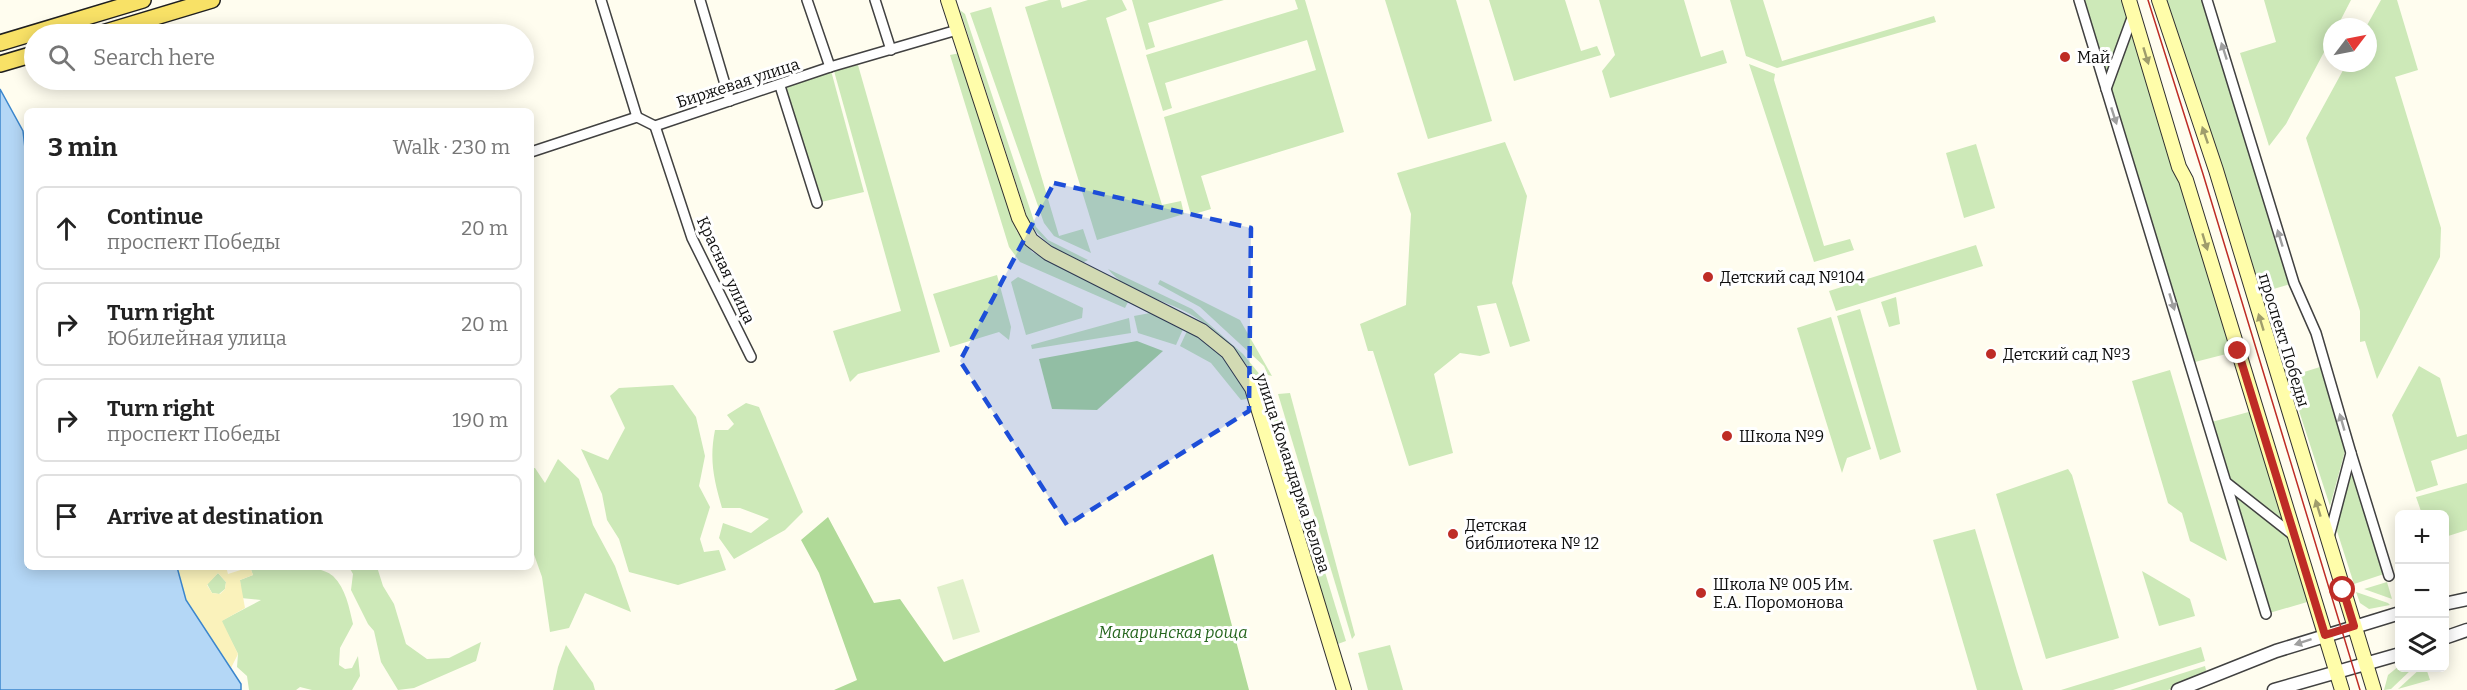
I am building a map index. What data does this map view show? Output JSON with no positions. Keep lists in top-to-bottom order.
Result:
{
  "streets": {
    "main road": ["проспект Победы", "улица Командарма Белова"],
    "street": ["Биржевая улица", "Красная улица"]
  },
  "crossings": [
    ["Биржевая улица", "Красная улица"],
    ["Биржевая улица", "улица Командарма Белова"]
  ],
  "parks": ["Макаринская роща"],
  "places": [
    "Май",
    "Детский сад №104",
    "Детский сад №3",
    "Школа №9",
    "Детская библиотека № 12",
    "Школа № 005 Им. Е.А. Поромонова"
  ],
  "north": "top right",
  "page": {
    "search": "Search here",
    "heading": ["3 min", "Walk · 230 m"],
    "list": [
      ["Continue", "проспект Победы", "20 m"],
      ["Turn right", "Юбилейная улица", "20 m"],
      ["Turn right", "проспект Победы", "190 m"],
      "Arrive at destination"
    ],
    "map_buttons": ["+", "−"]
  }
}
